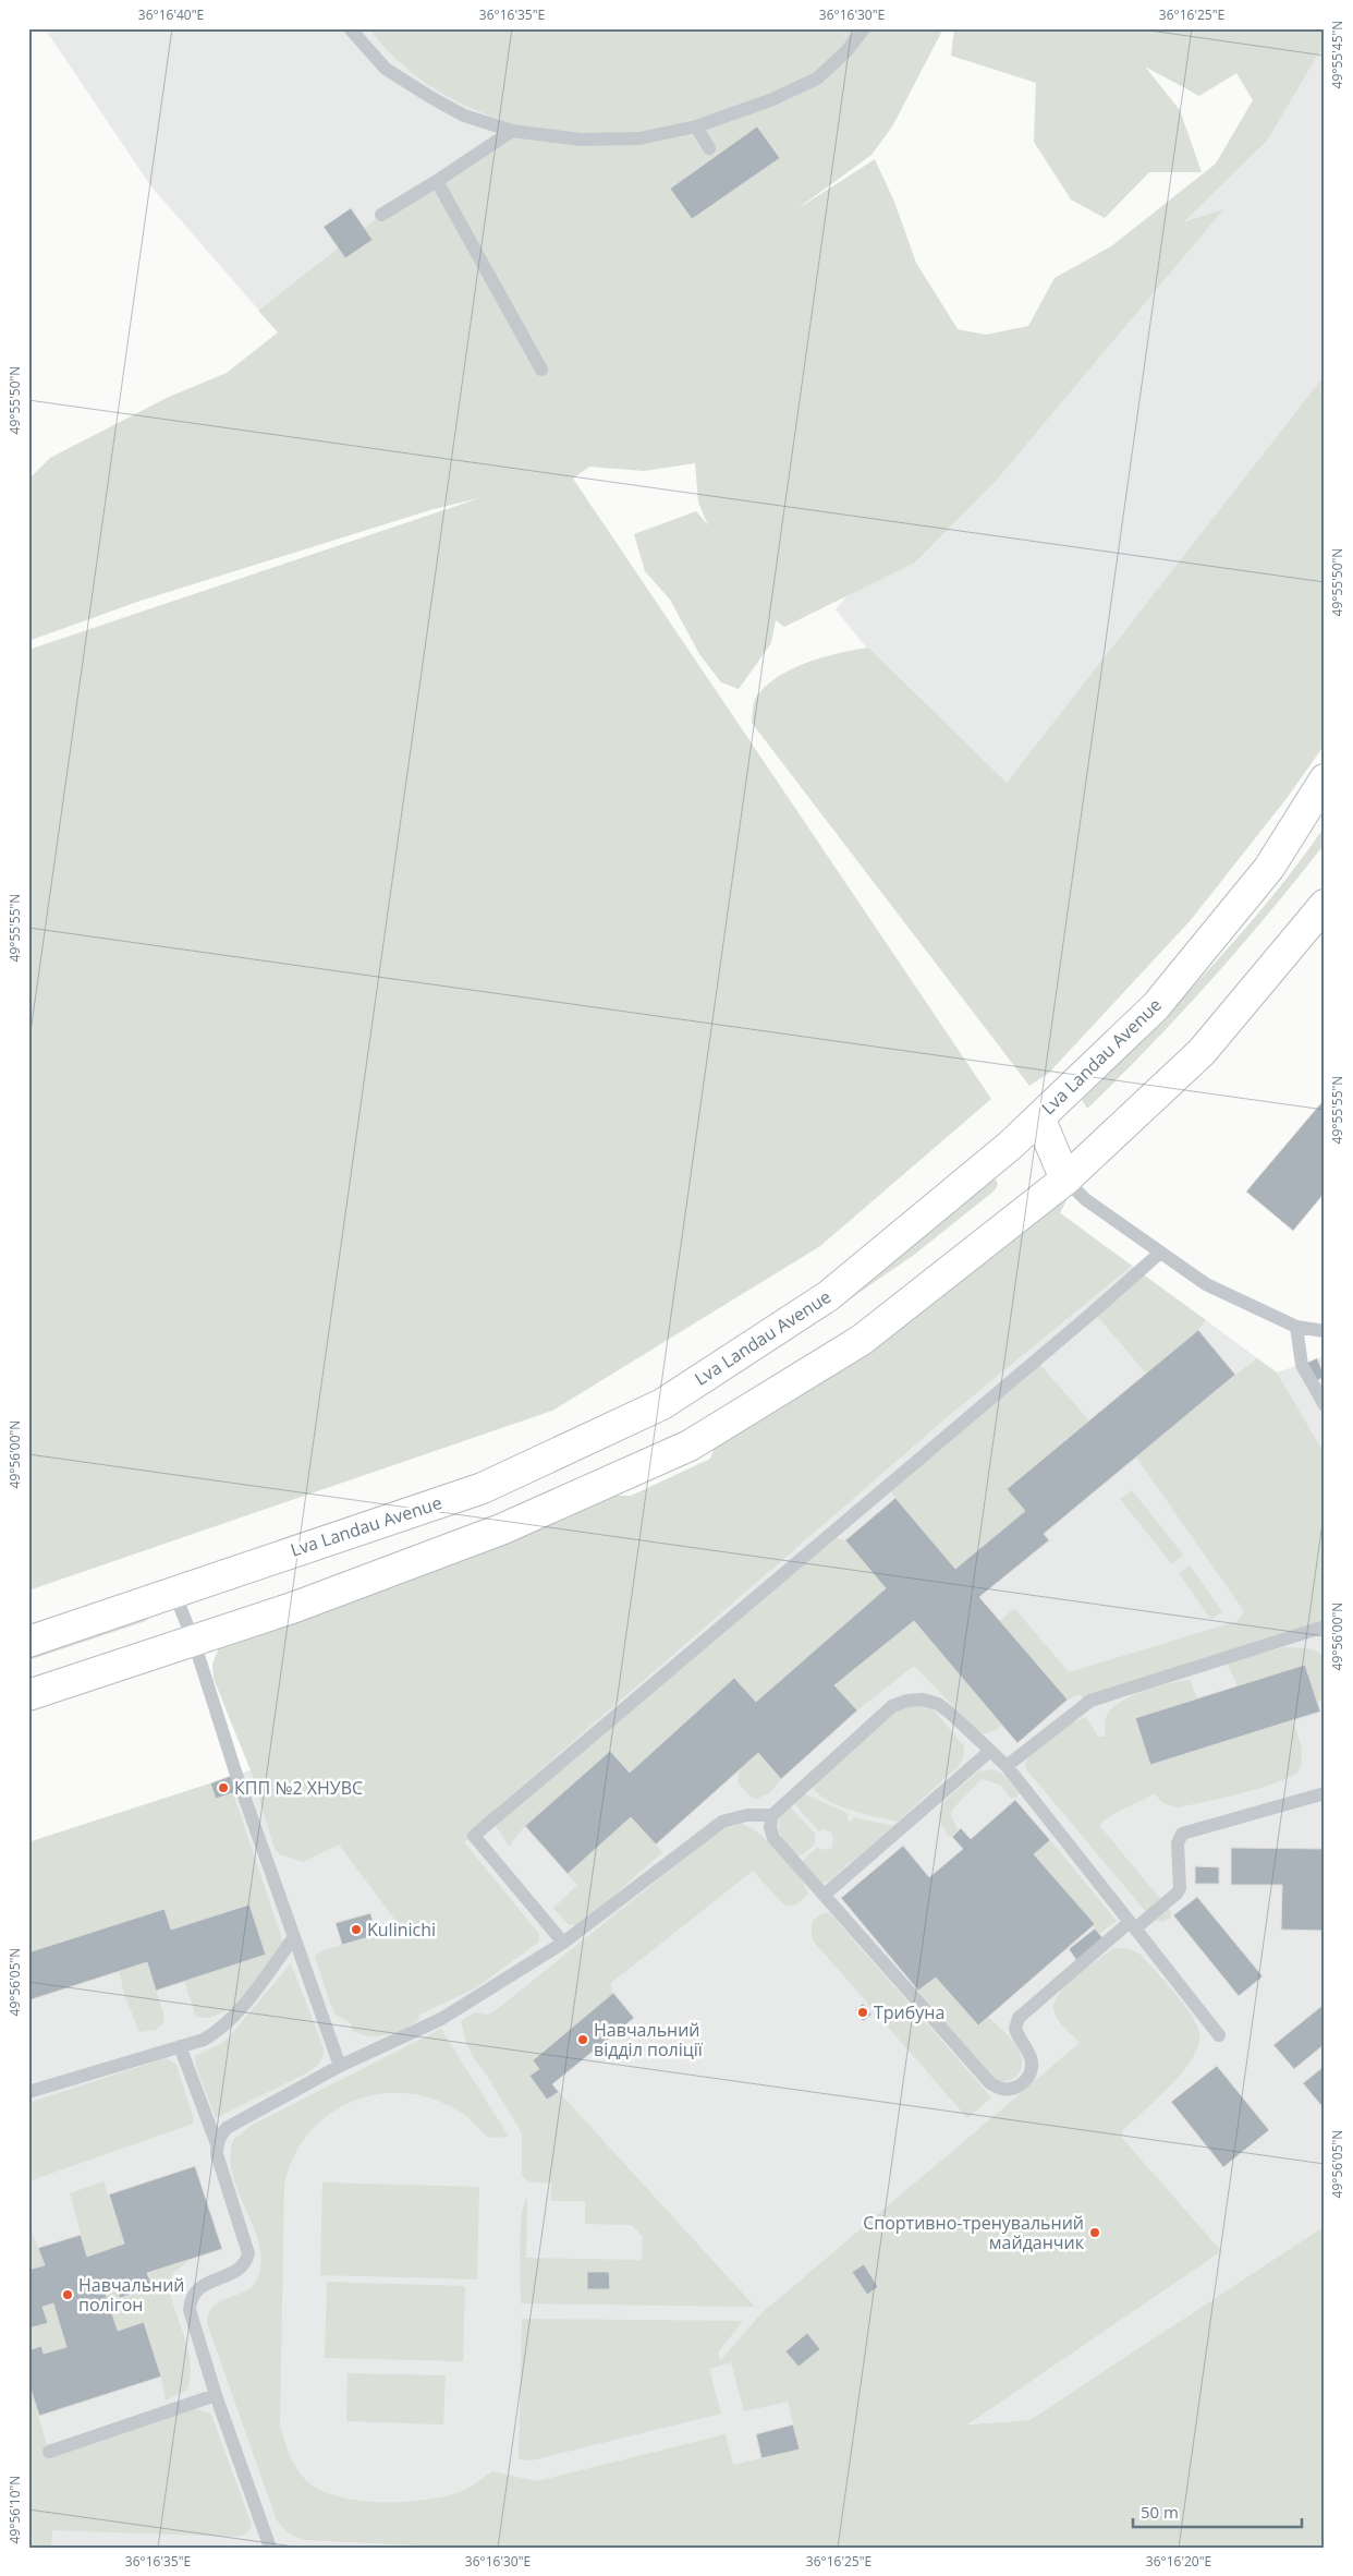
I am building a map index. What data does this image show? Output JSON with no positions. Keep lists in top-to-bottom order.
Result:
{
  "streets": {
    "main road": ["Lva Landau Avenue"]
  },
  "places": [
    "КПП №2 ХНУВС",
    "Kulinichi",
    "Трибуна",
    "Навчальний відділ поліції",
    "Спортивно-тренувальний майданчик",
    "Навчальний полігон"
  ],
  "scale_bar": "50 m",
  "coordinates": [
    "36°16'40\"E",
    "36°16'35\"E",
    "36°16'30\"E",
    "36°16'25\"E",
    "49°55'45\"N",
    "49°55'50\"N",
    "49°55'55\"N",
    "49°56'00\"N",
    "49°56'05\"N",
    "49°56'10\"N",
    "36°16'20\"E"
  ]
}
